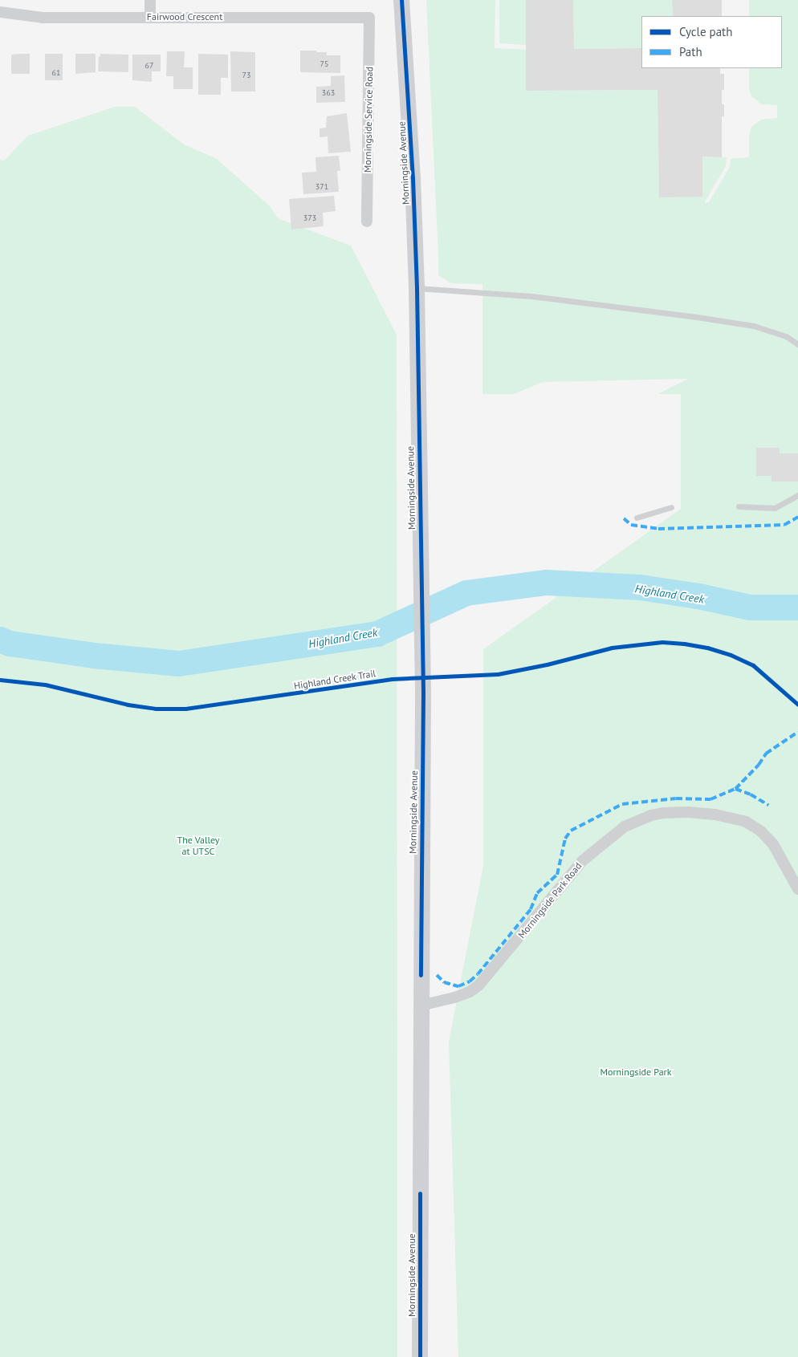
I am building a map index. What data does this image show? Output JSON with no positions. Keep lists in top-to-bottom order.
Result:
{
  "streets": {
    "main road": ["Morningside Avenue"],
    "street": ["Fairwood Crescent", "Morningside Service Road", "Morningside Park Road"],
    "cycle path": ["Highland Creek Trail"]
  },
  "crossings": [
    ["Fairwood Crescent", "Morningside Service Road"],
    ["Morningside Avenue", "Morningside Park Road"]
  ],
  "water": ["Highland Creek"],
  "parks": ["The Valley at UTSC", "Morningside Park"],
  "house_numbers": [
    "75",
    "67",
    "61",
    "73",
    "363",
    "371",
    "373"
  ],
  "legend": ["Cycle path", "Path"]
}
